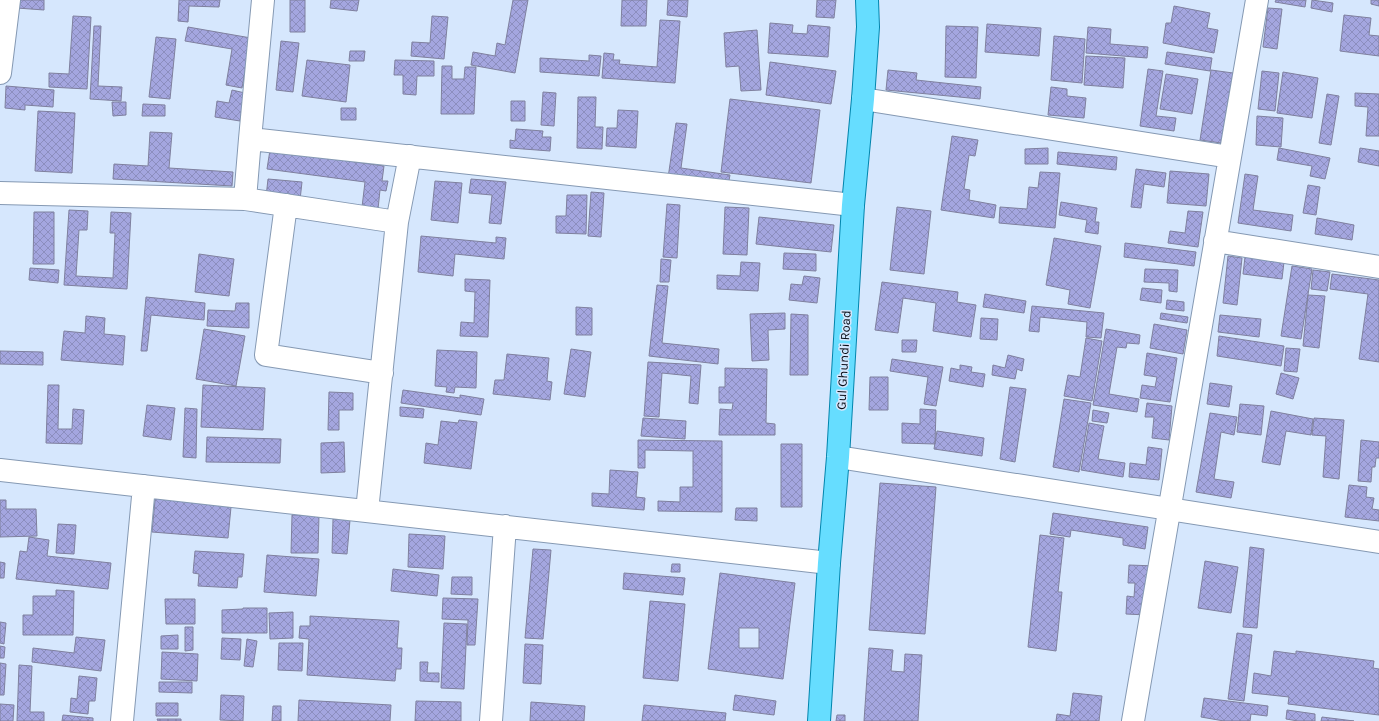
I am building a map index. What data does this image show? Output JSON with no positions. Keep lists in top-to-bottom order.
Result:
{
  "streets": {
    "main road": ["Gul Ghundi Road"]
  }
}
